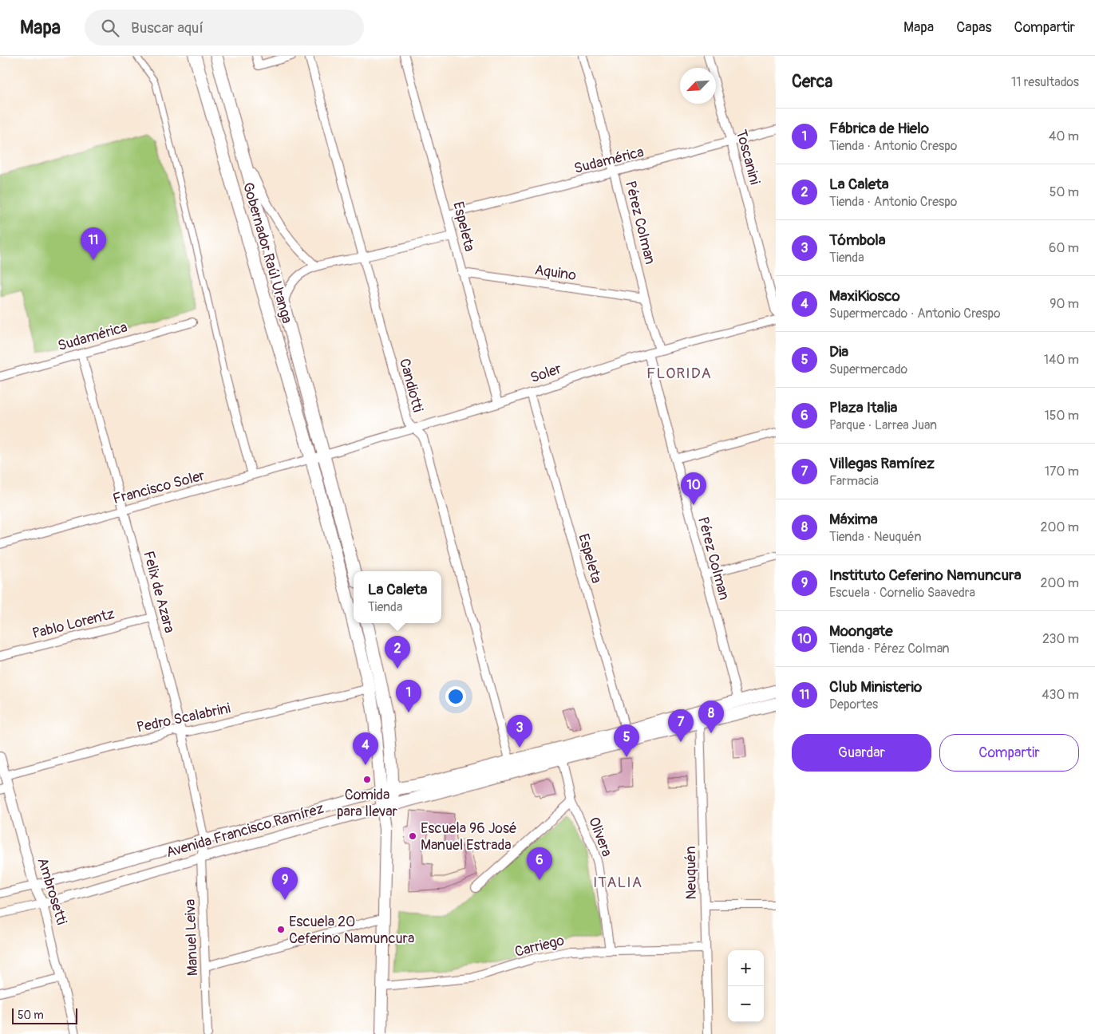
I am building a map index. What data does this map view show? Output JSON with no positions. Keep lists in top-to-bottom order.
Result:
{
  "streets": {
    "main road": ["Gobernador Raúl Uranga", "Avenida Francisco Ramírez"],
    "street": [
      "Toscanini",
      "Sudamérica",
      "Pérez Colman",
      "Espeleta",
      "Aquino",
      "Soler",
      "Candiotti",
      "Francisco Soler",
      "Felix de Azara",
      "Pablo Lorentz",
      "Pedro Scalabrini",
      "Olivera",
      "Neuquén",
      "Ambrosetti",
      "Manuel Leiva",
      "Carriego"
    ]
  },
  "crossings": [
    ["Toscanini", "Sudamérica"],
    ["Sudamérica", "Pérez Colman"],
    ["Sudamérica", "Espeleta"],
    ["Sudamérica", "Felix de Azara"],
    ["Pérez Colman", "Aquino"],
    ["Pérez Colman", "Soler"],
    ["Pérez Colman", "Avenida Francisco Ramírez"],
    ["Espeleta", "Aquino"],
    ["Espeleta", "Soler"],
    ["Espeleta", "Avenida Francisco Ramírez"],
    ["Gobernador Raúl Uranga", "Soler"],
    ["Gobernador Raúl Uranga", "Francisco Soler"],
    ["Gobernador Raúl Uranga", "Pedro Scalabrini"],
    ["Gobernador Raúl Uranga", "Avenida Francisco Ramírez"],
    ["Soler", "Candiotti"],
    ["Soler", "Francisco Soler"],
    ["Candiotti", "Avenida Francisco Ramírez"],
    ["Francisco Soler", "Felix de Azara"],
    ["Felix de Azara", "Pablo Lorentz"],
    ["Felix de Azara", "Pedro Scalabrini"],
    ["Felix de Azara", "Avenida Francisco Ramírez"],
    ["Felix de Azara", "Manuel Leiva"],
    ["Pedro Scalabrini", "Ambrosetti"],
    ["Avenida Francisco Ramírez", "Olivera"],
    ["Avenida Francisco Ramírez", "Neuquén"],
    ["Avenida Francisco Ramírez", "Ambrosetti"],
    ["Avenida Francisco Ramírez", "Manuel Leiva"],
    ["Olivera", "Carriego"],
    ["Neuquén", "Carriego"]
  ],
  "districts": ["FLORIDA", "ITALIA"],
  "places": ["Comida para llevar", "Escuela 96 José Manuel Estrada", "Escuela 20 Ceferino Namuncura"],
  "scale_bar": "50 m",
  "north": "bottom left",
  "page": {
    "header": "Mapa",
    "search": "Buscar aquí",
    "nav": ["Mapa", "Capas", "Compartir"],
    "heading": ["Cerca", "11 resultados"],
    "list": [
      {
        "mark": "1",
        "name": "Fábrica de Hielo",
        "note": "Tienda · Antonio Crespo",
        "value": "40 m"
      },
      {
        "mark": "2",
        "name": "La Caleta",
        "note": "Tienda · Antonio Crespo",
        "value": "50 m"
      },
      {
        "mark": "3",
        "name": "Tómbola",
        "note": "Tienda",
        "value": "60 m"
      },
      {
        "mark": "4",
        "name": "MaxiKiosco",
        "note": "Supermercado · Antonio Crespo",
        "value": "90 m"
      },
      {
        "mark": "5",
        "name": "Dia",
        "note": "Supermercado",
        "value": "140 m"
      },
      {
        "mark": "6",
        "name": "Plaza Italia",
        "note": "Parque · Larrea Juan",
        "value": "150 m"
      },
      {
        "mark": "7",
        "name": "Villegas Ramírez",
        "note": "Farmacia",
        "value": "170 m"
      },
      {
        "mark": "8",
        "name": "Máxima",
        "note": "Tienda · Neuquén",
        "value": "200 m"
      },
      {
        "mark": "9",
        "name": "Instituto Ceferino Namuncura",
        "note": "Escuela · Cornelio Saavedra",
        "value": "200 m"
      },
      {
        "mark": "10",
        "name": "Moongate",
        "note": "Tienda · Pérez Colman",
        "value": "230 m"
      },
      {
        "mark": "11",
        "name": "Club Ministerio",
        "note": "Deportes",
        "value": "430 m"
      }
    ],
    "pins": [
      "11",
      "10",
      "2",
      "1",
      "8",
      "7",
      "3",
      "5",
      "4",
      "6",
      "9"
    ],
    "popup": ["La Caleta", "Tienda"],
    "buttons": ["Guardar", "Compartir"],
    "map_buttons": ["+", "−"],
    "scale": "50 m"
  }
}
